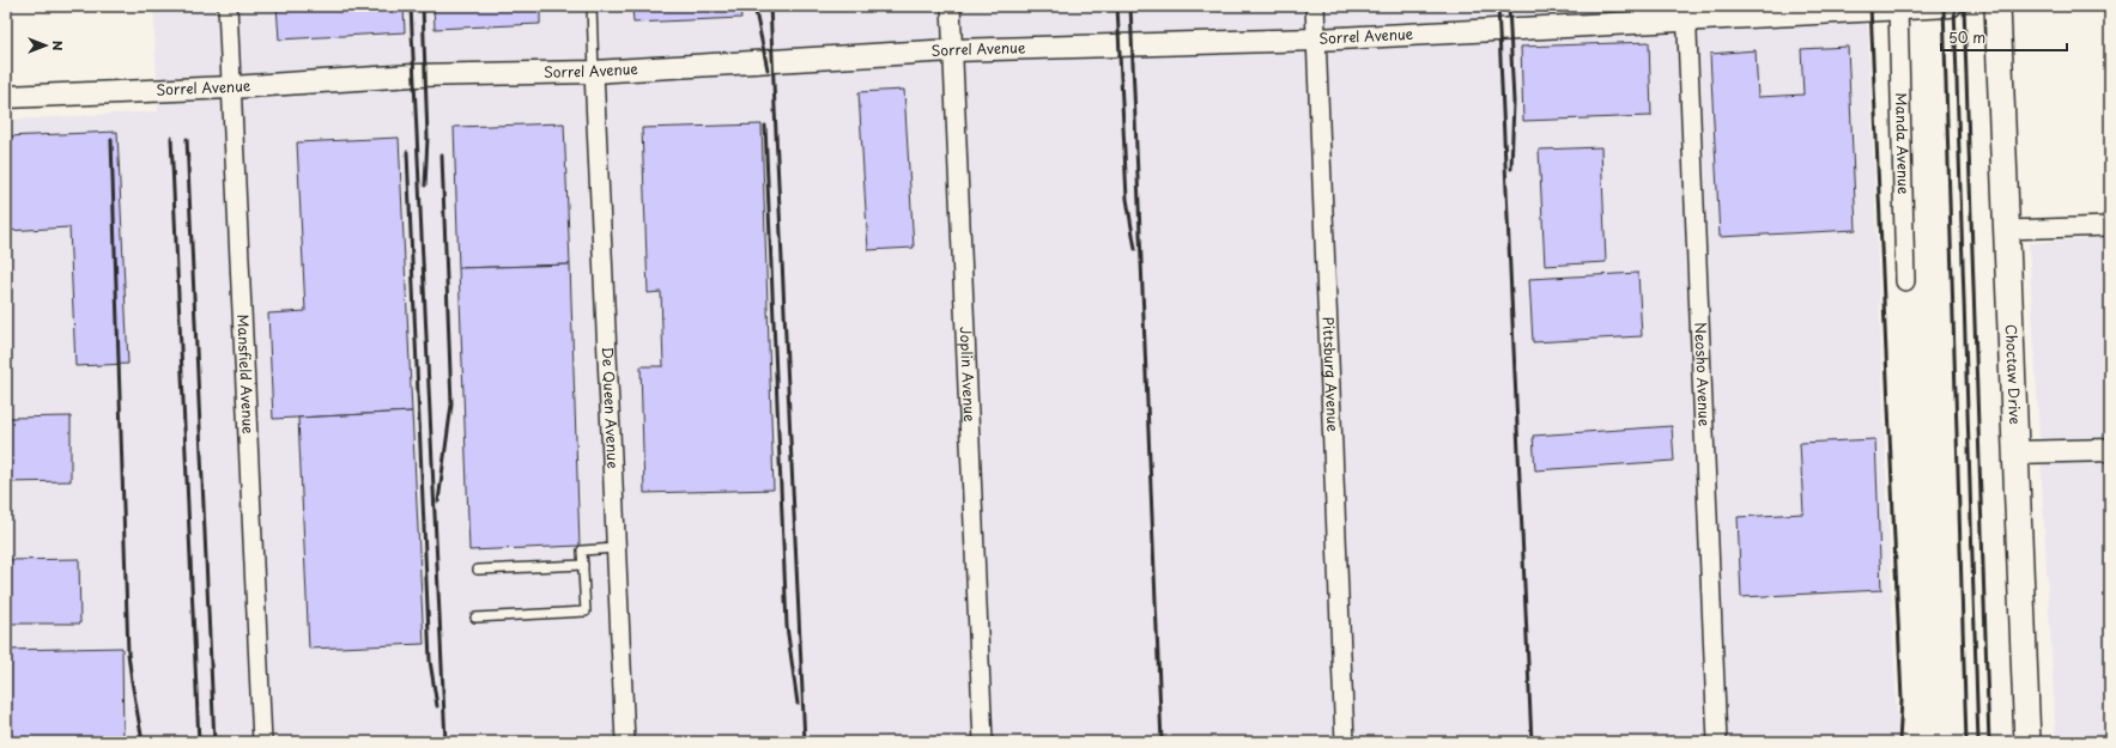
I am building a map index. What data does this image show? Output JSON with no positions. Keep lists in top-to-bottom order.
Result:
{
  "streets": {
    "main road": ["Choctaw Drive"],
    "street": [
      "Sorrel Avenue",
      "Manda Avenue",
      "Neosho Avenue",
      "Mansfield Avenue",
      "Joplin Avenue",
      "Pittsburg Avenue",
      "De Queen Avenue"
    ]
  },
  "crossings": [
    ["Sorrel Avenue", "Manda Avenue"],
    ["Sorrel Avenue", "Neosho Avenue"],
    ["Sorrel Avenue", "Mansfield Avenue"],
    ["Sorrel Avenue", "Joplin Avenue"],
    ["Sorrel Avenue", "Pittsburg Avenue"],
    ["Sorrel Avenue", "De Queen Avenue"]
  ],
  "scale_bar": "50 m",
  "north": "right"
}
